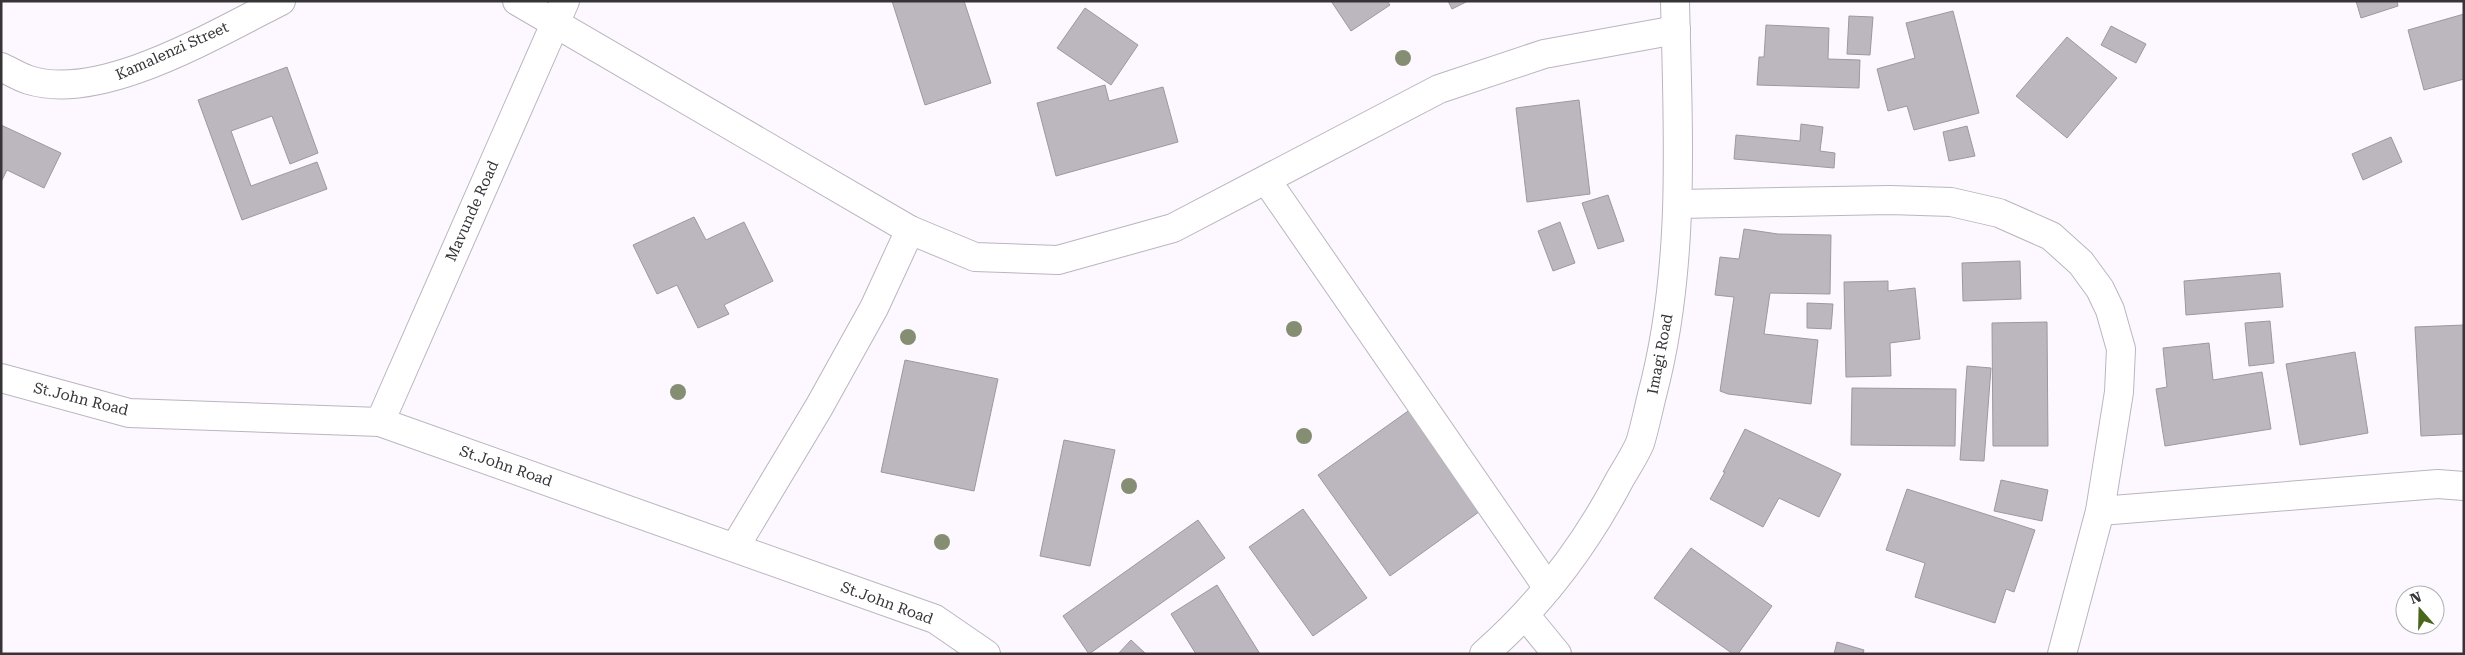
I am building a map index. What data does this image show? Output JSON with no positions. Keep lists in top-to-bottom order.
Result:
{
  "streets": {
    "street": [
      "Kamalenzi Street",
      "Mavunde Road",
      "Imagi Road",
      "St.John Road"
    ]
  },
  "crossings": [
    ["Mavunde Road", "St.John Road"]
  ],
  "north": "top"
}
